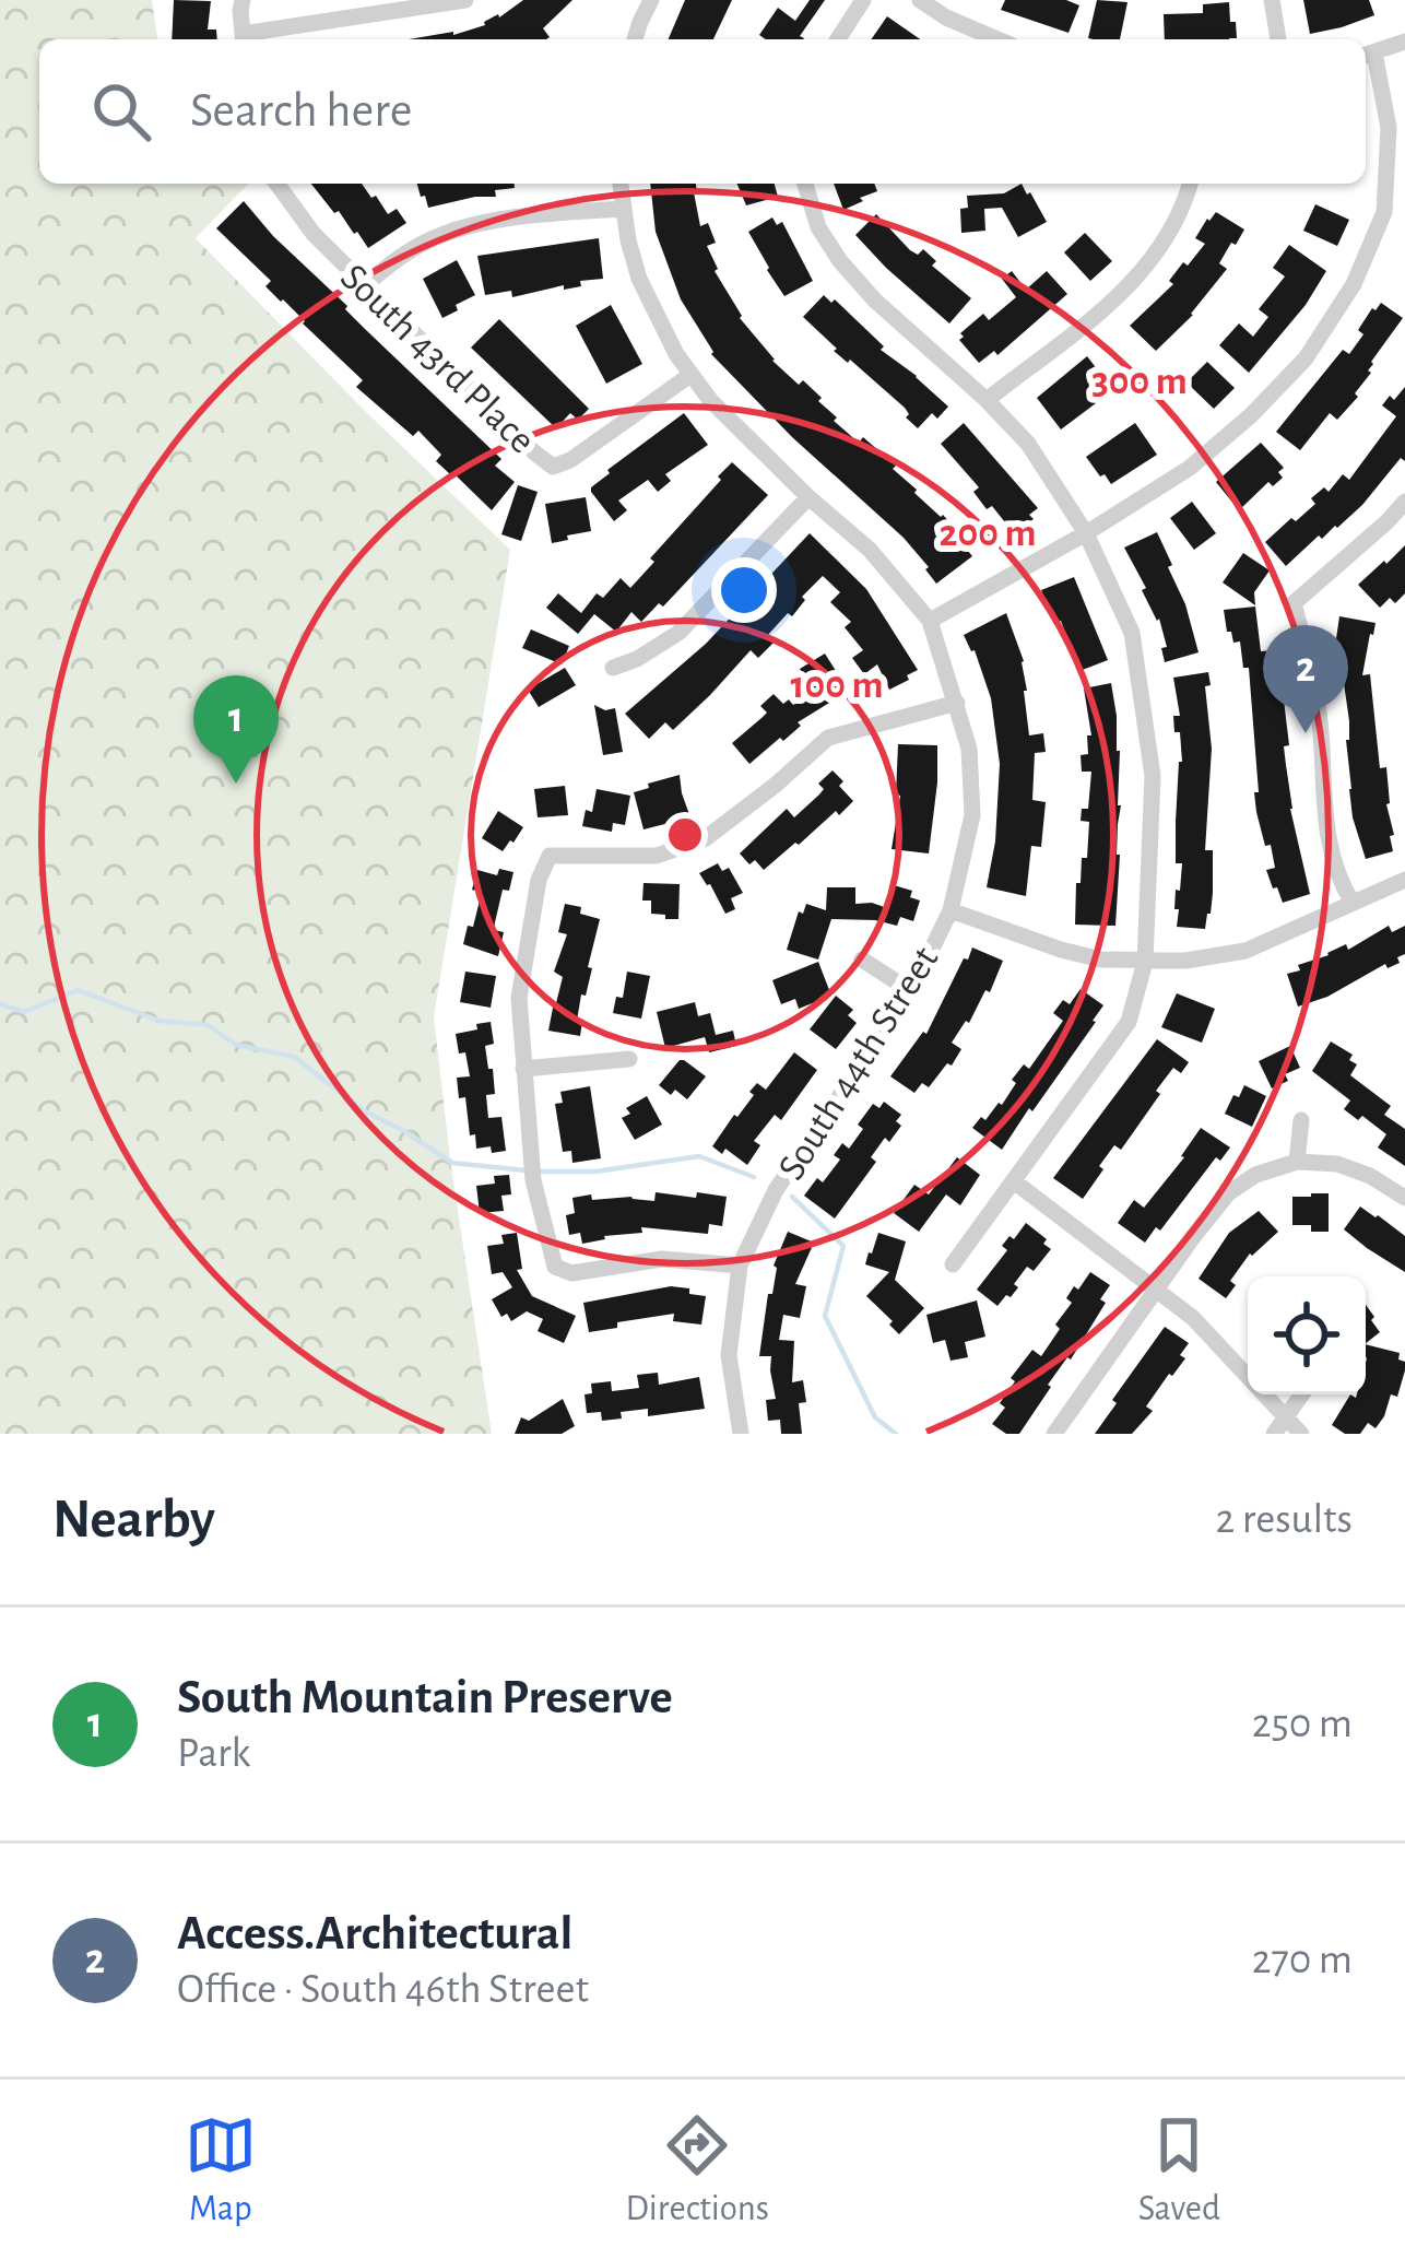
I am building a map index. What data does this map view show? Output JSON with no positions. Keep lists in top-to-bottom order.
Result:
{
  "streets": {
    "street": ["South 43rd Place", "South 44th Street"]
  },
  "crossings": [
    ["South 43rd Place", "South 44th Street"]
  ],
  "page": {
    "search": "Search here",
    "pins": ["2", "1"],
    "heading": ["Nearby", "2 results"],
    "list": [
      {
        "mark": "1",
        "name": "South Mountain Preserve",
        "note": "Park",
        "value": "250 m"
      },
      {
        "mark": "2",
        "name": "Access.Architectural",
        "note": "Office · South 46th Street",
        "value": "270 m"
      }
    ],
    "nav": ["Map", "Directions", "Saved"]
  },
  "rings": ["300 m", "200 m", "100 m"]
}
